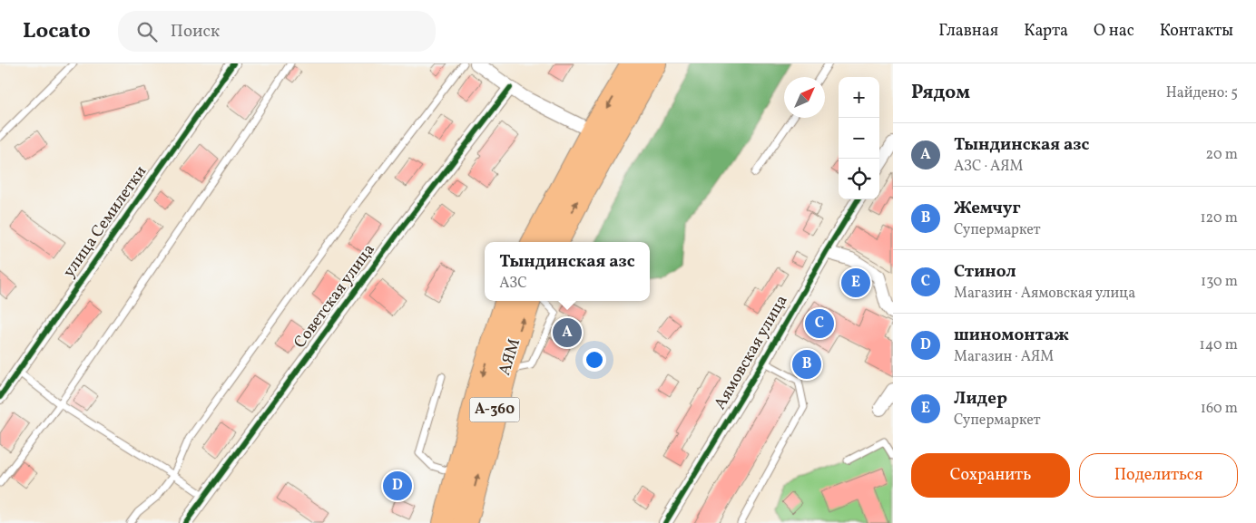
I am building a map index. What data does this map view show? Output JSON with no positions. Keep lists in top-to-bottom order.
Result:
{
  "streets": {
    "highway": ["АЯМ", "А-360"],
    "street": ["улица Семилетки", "Советская улица", "Аямовская улица"]
  },
  "north": "top right",
  "page": {
    "header": "Locato",
    "search": "Поиск",
    "nav": [
      "Главная",
      "Карта",
      "О нас",
      "Контакты"
    ],
    "heading": ["Рядом", "Найдено: 5"],
    "map_buttons": ["+", "−"],
    "list": [
      {
        "mark": "A",
        "name": "Тындинская азс",
        "note": "АЗС · АЯМ",
        "value": "20 m"
      },
      {
        "mark": "B",
        "name": "Жемчуг",
        "note": "Супермаркет",
        "value": "120 m"
      },
      {
        "mark": "C",
        "name": "Стинол",
        "note": "Магазин · Аямовская улица",
        "value": "130 m"
      },
      {
        "mark": "D",
        "name": "шиномонтаж",
        "note": "Магазин · АЯМ",
        "value": "140 m"
      },
      {
        "mark": "E",
        "name": "Лидер",
        "note": "Супермаркет",
        "value": "160 m"
      }
    ],
    "popup": ["Тындинская азс", "АЗС"],
    "pins": [
      "E",
      "C",
      "A",
      "B",
      "D"
    ],
    "buttons": ["Сохранить", "Поделиться"]
  }
}
